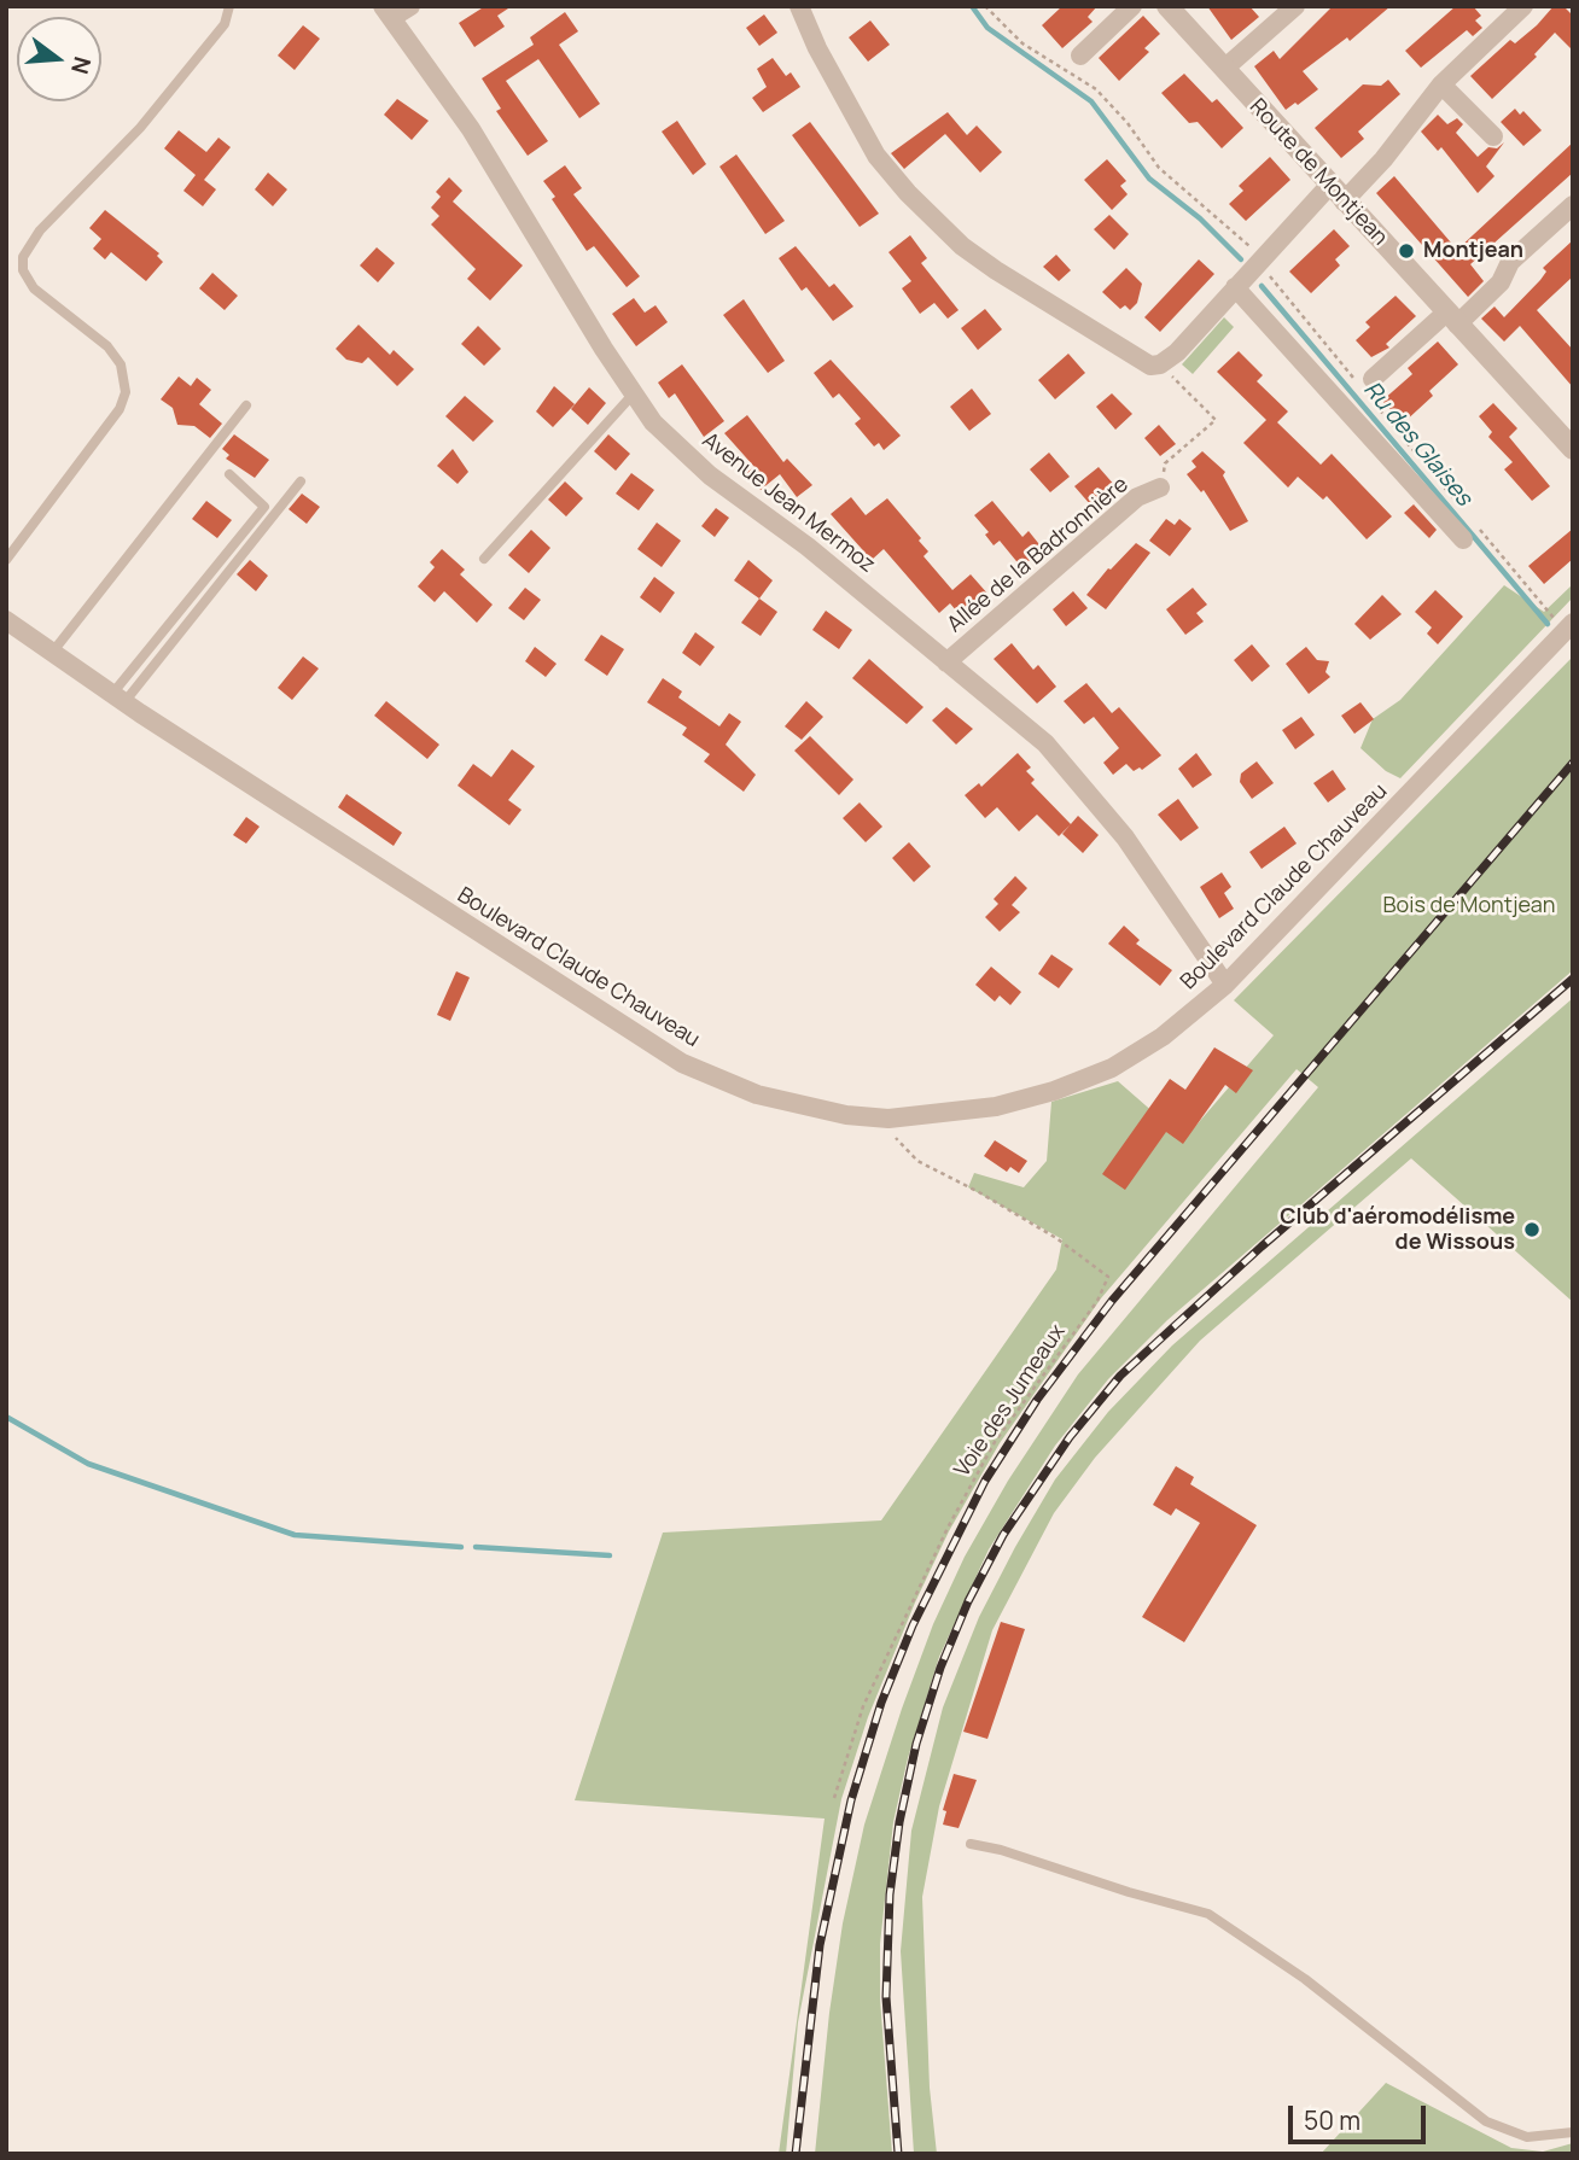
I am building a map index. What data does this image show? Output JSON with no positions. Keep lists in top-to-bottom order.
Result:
{
  "streets": {
    "street": [
      "Route de Montjean",
      "Avenue Jean Mermoz",
      "Allée de la Badronnière",
      "Boulevard Claude Chauveau"
    ],
    "path": ["Voie des Jumeaux"]
  },
  "crossings": [
    ["Avenue Jean Mermoz", "Allée de la Badronnière"],
    ["Avenue Jean Mermoz", "Boulevard Claude Chauveau"],
    ["Boulevard Claude Chauveau", "Voie des Jumeaux"]
  ],
  "water": ["Ru des Glaises"],
  "parks": ["Bois de Montjean"],
  "places": ["Montjean", "Club d'aéromodélisme de Wissous"],
  "scale_bar": "50 m",
  "north": "right"
}
